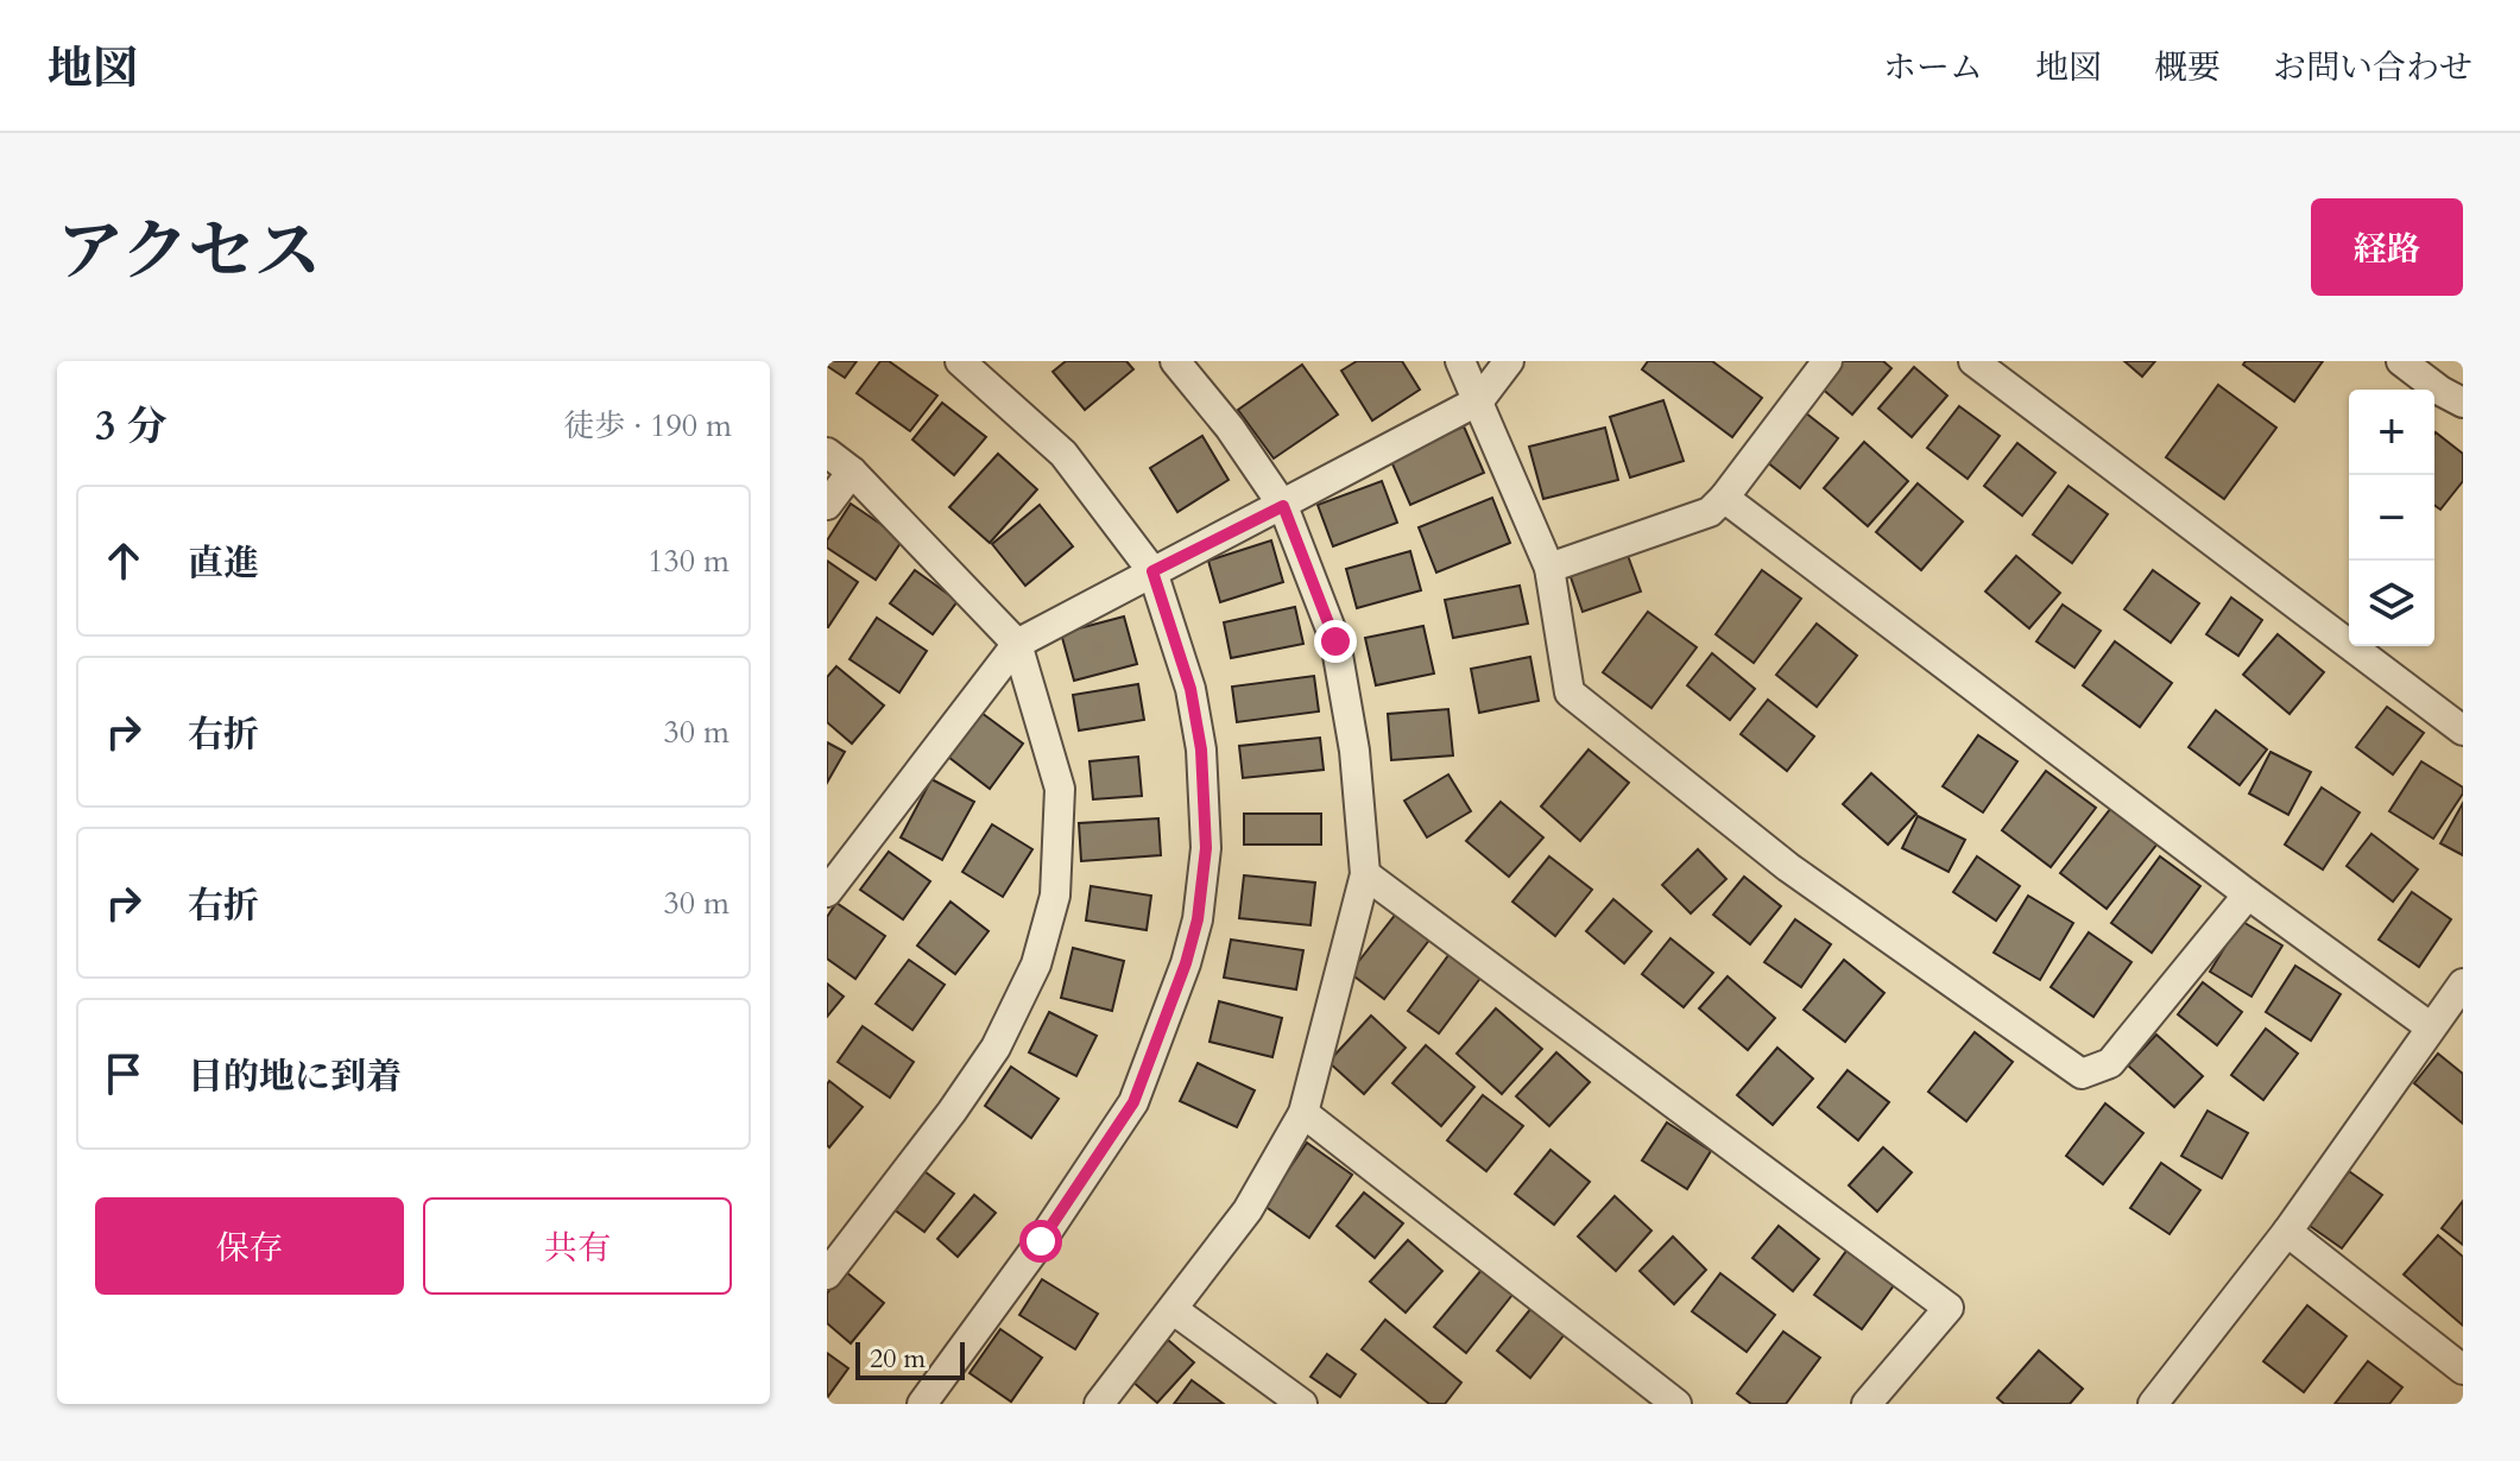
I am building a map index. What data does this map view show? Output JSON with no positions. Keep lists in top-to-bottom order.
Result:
{
  "scale_bar": "20 m",
  "page": {
    "header": "地図",
    "nav": [
      "ホーム",
      "地図",
      "概要",
      "お問い合わせ"
    ],
    "title": "アクセス",
    "buttons": [
      "経路",
      ["保存", "共有"]
    ],
    "heading": ["3 分", "徒歩 · 190 m"],
    "map_buttons": ["+", "−"],
    "list": [
      ["直進", "130 m"],
      ["右折", "30 m"],
      ["右折", "30 m"],
      "目的地に到着"
    ],
    "scale": "20 m"
  }
}
